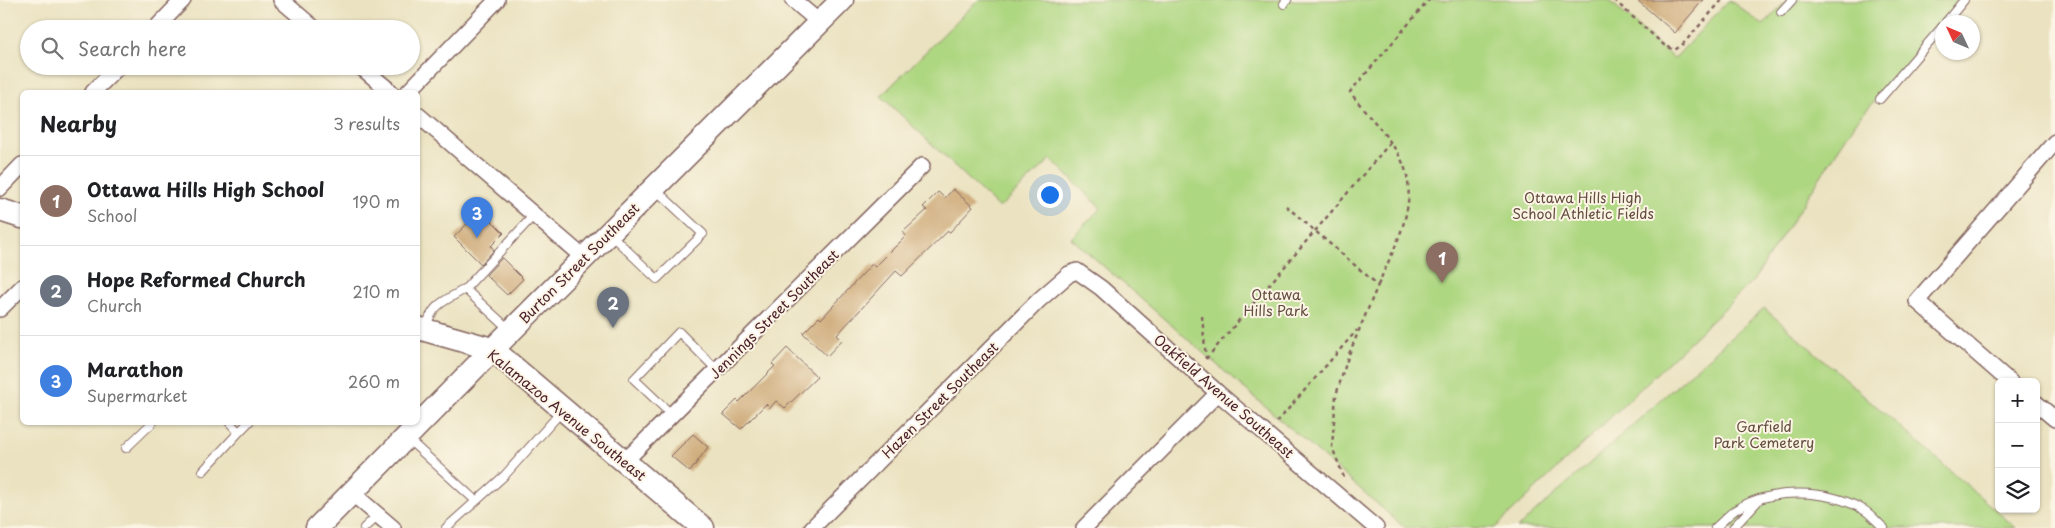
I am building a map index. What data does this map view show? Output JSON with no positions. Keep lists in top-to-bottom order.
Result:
{
  "streets": {
    "main road": ["Burton Street Southeast", "Kalamazoo Avenue Southeast"],
    "street": ["Jennings Street Southeast", "Oakfield Avenue Southeast", "Hazen Street Southeast"]
  },
  "crossings": [
    ["Burton Street Southeast", "Kalamazoo Avenue Southeast"],
    ["Jennings Street Southeast", "Kalamazoo Avenue Southeast"],
    ["Oakfield Avenue Southeast", "Hazen Street Southeast"]
  ],
  "parks": ["Ottawa Hills High School Athletic Fields", "Ottawa Hills Park", "Garfield Park Cemetery"],
  "north": "top left",
  "page": {
    "search": "Search here",
    "heading": ["Nearby", "3 results"],
    "list": [
      {
        "mark": "1",
        "name": "Ottawa Hills High School",
        "note": "School",
        "value": "190 m"
      },
      {
        "mark": "2",
        "name": "Hope Reformed Church",
        "note": "Church",
        "value": "210 m"
      },
      {
        "mark": "3",
        "name": "Marathon",
        "note": "Supermarket",
        "value": "260 m"
      }
    ],
    "pins": ["3", "1", "2"],
    "map_buttons": ["+", "−"]
  }
}
